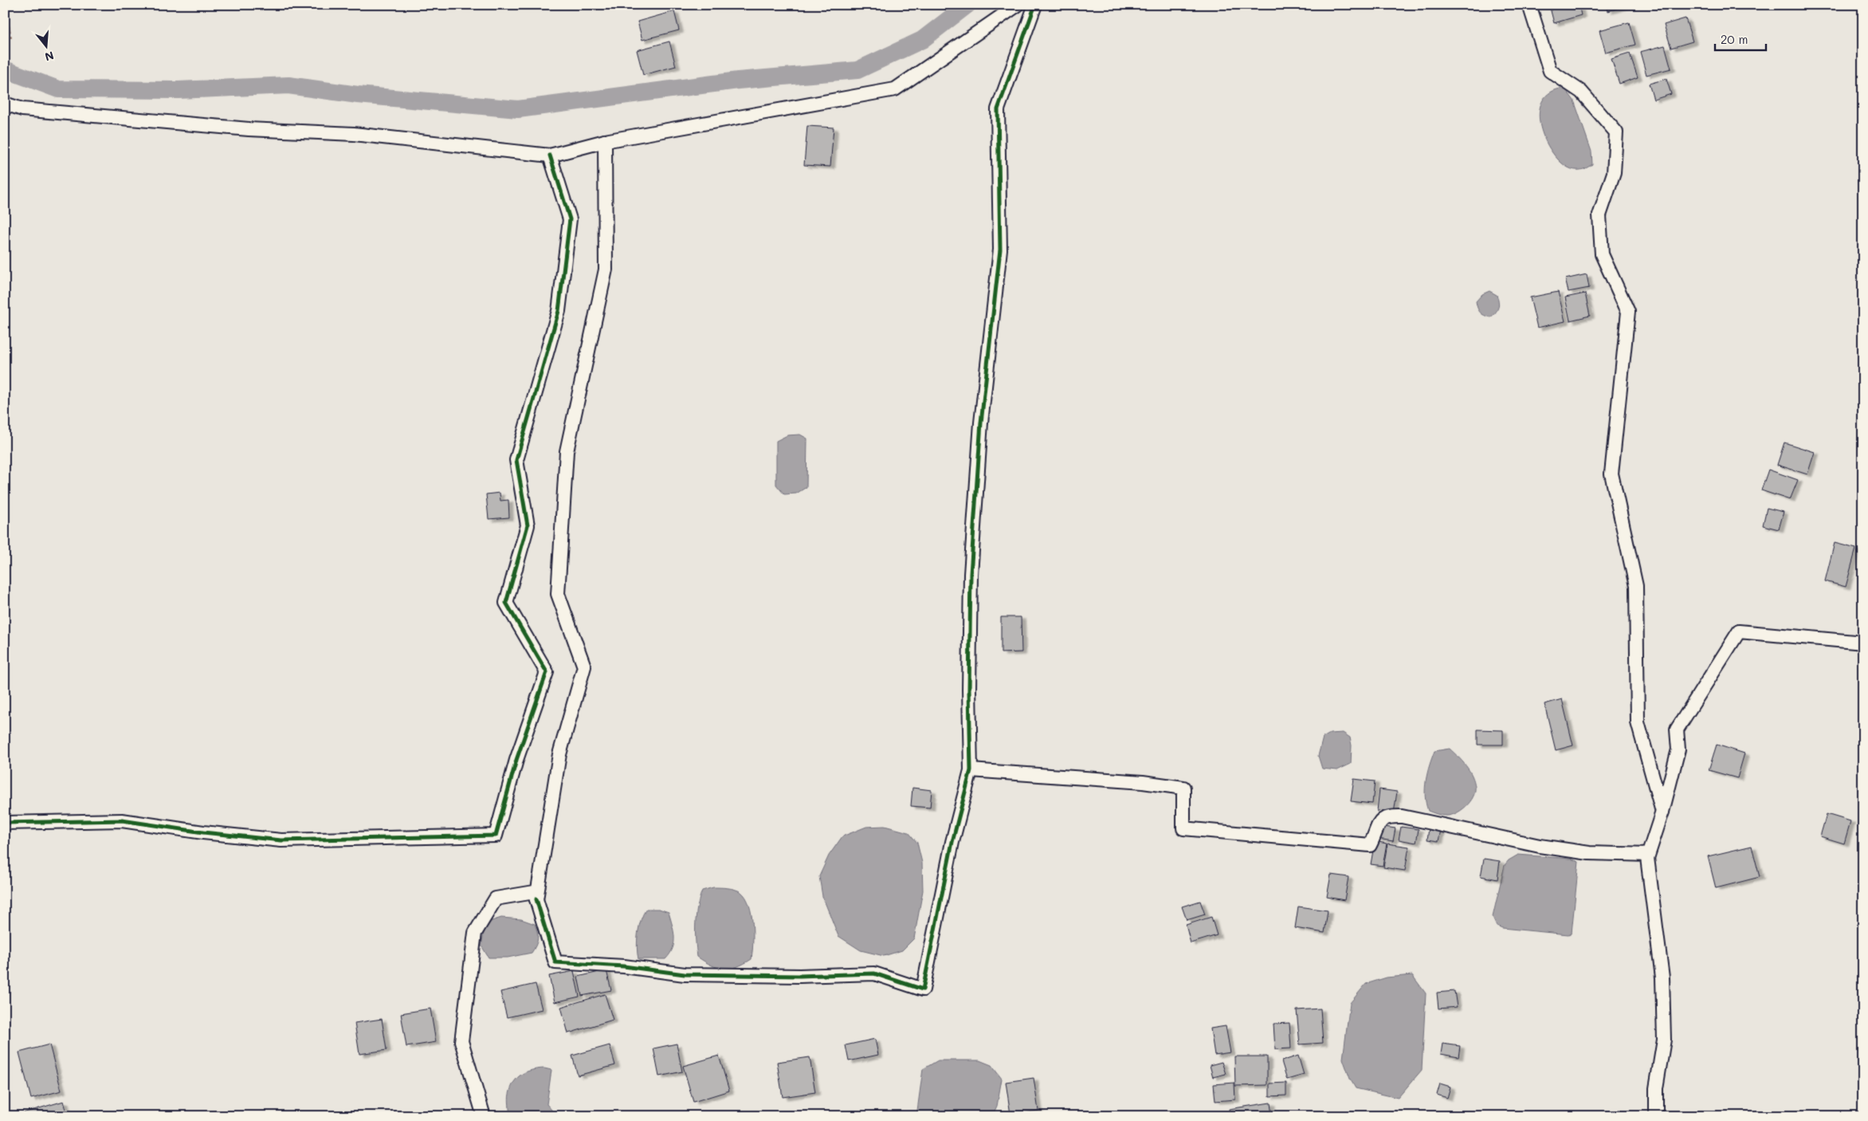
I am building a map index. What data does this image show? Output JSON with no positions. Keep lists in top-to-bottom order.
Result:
{
  "scale_bar": "20 m",
  "north": "bottom"
}
